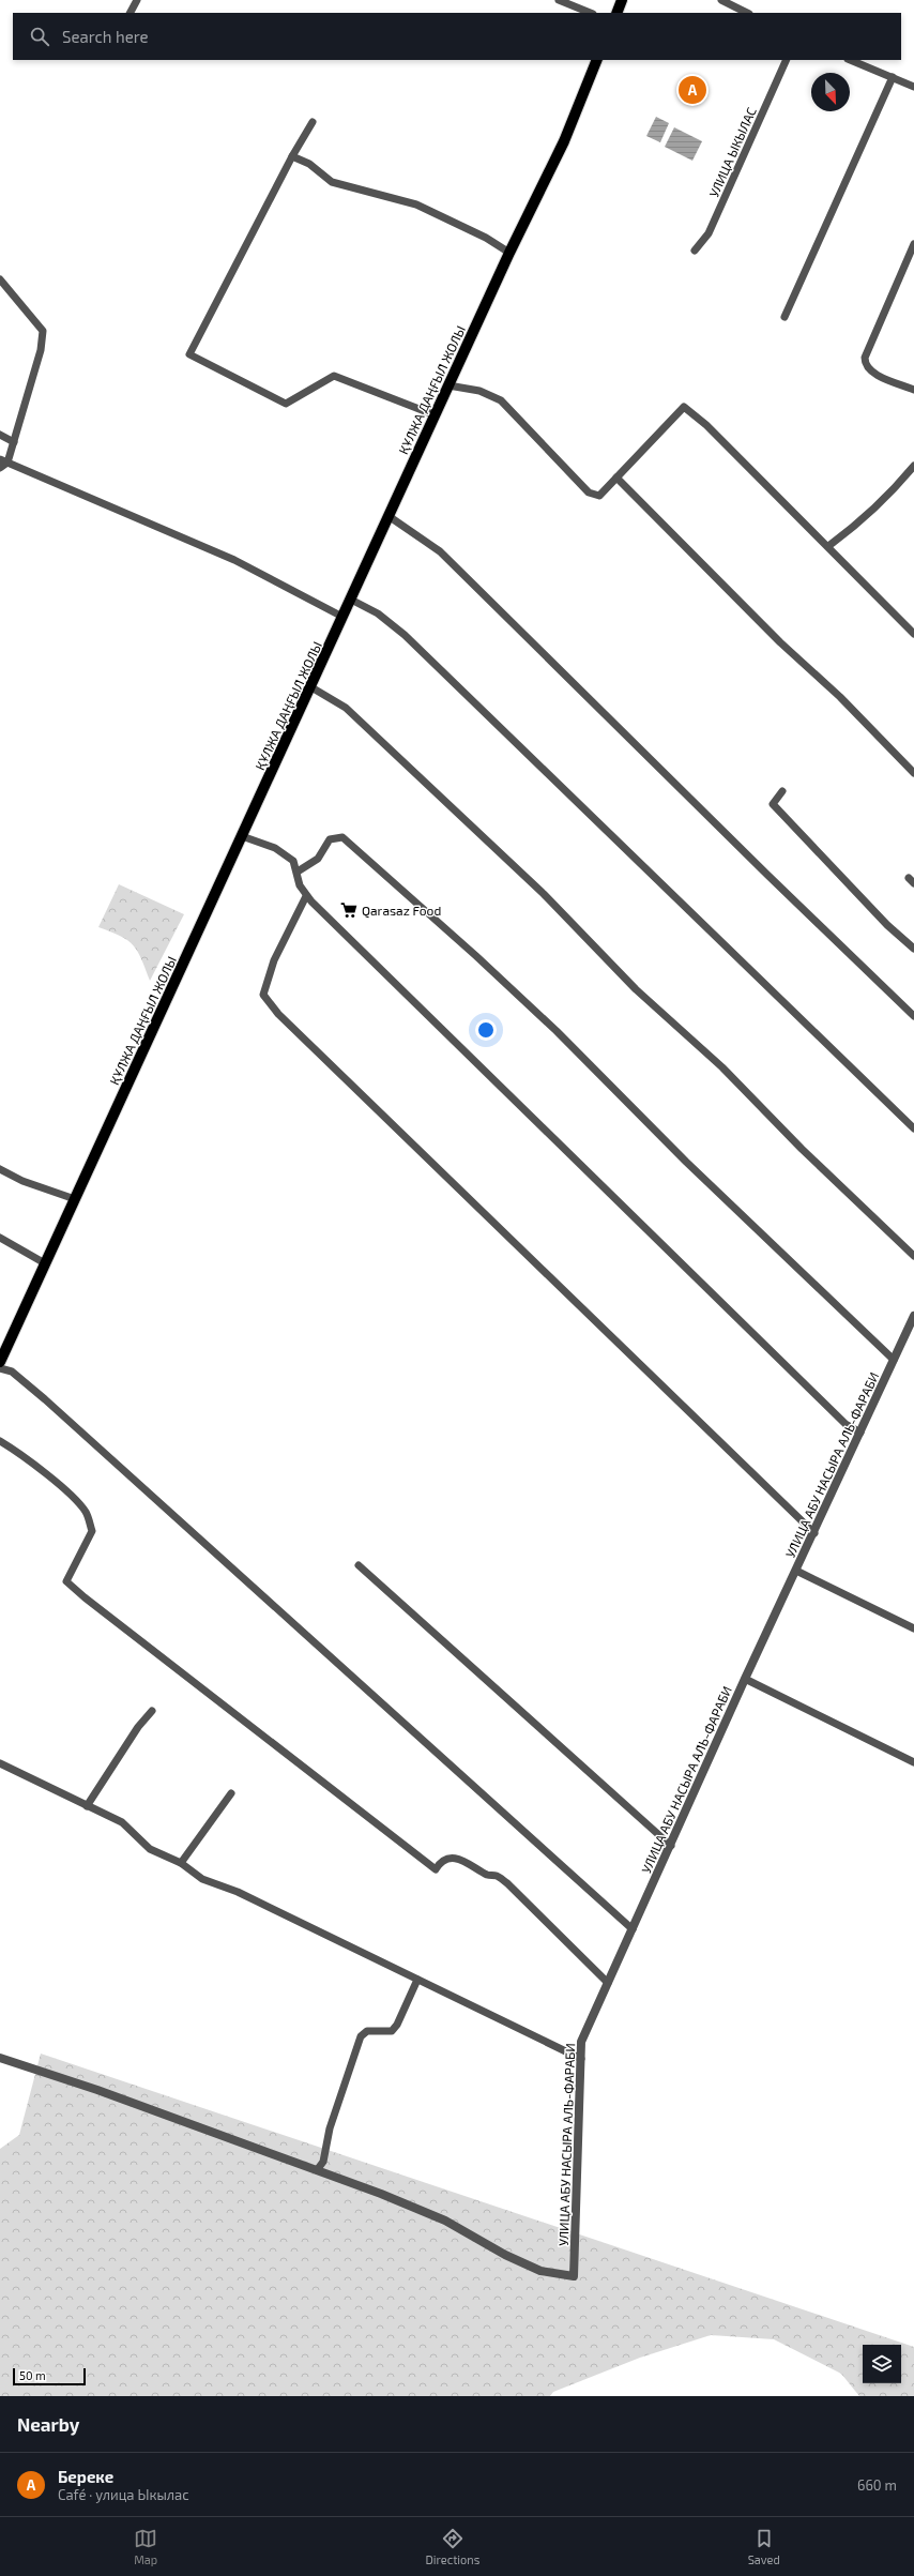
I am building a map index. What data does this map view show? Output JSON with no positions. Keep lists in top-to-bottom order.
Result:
{
  "streets": {
    "main road": ["ҚҰЛЖА ДАҢҒЫЛ ЖОЛЫ"],
    "street": ["УЛИЦА ЫКЫЛАС", "УЛИЦА АБУ НАСЫРА АЛЬ-ФАРАБИ"]
  },
  "places": {
    "supermarket": ["Qarasaz Food"]
  },
  "scale_bar": "50 m",
  "north": "bottom right",
  "page": {
    "search": "Search here",
    "pins": "A",
    "scale": "50 m",
    "heading": "Nearby",
    "list": [
      {
        "mark": "A",
        "name": "Береке",
        "note": "Café · улица Ыкылас",
        "value": "660 m"
      }
    ],
    "nav": ["Map", "Directions", "Saved"]
  }
}
